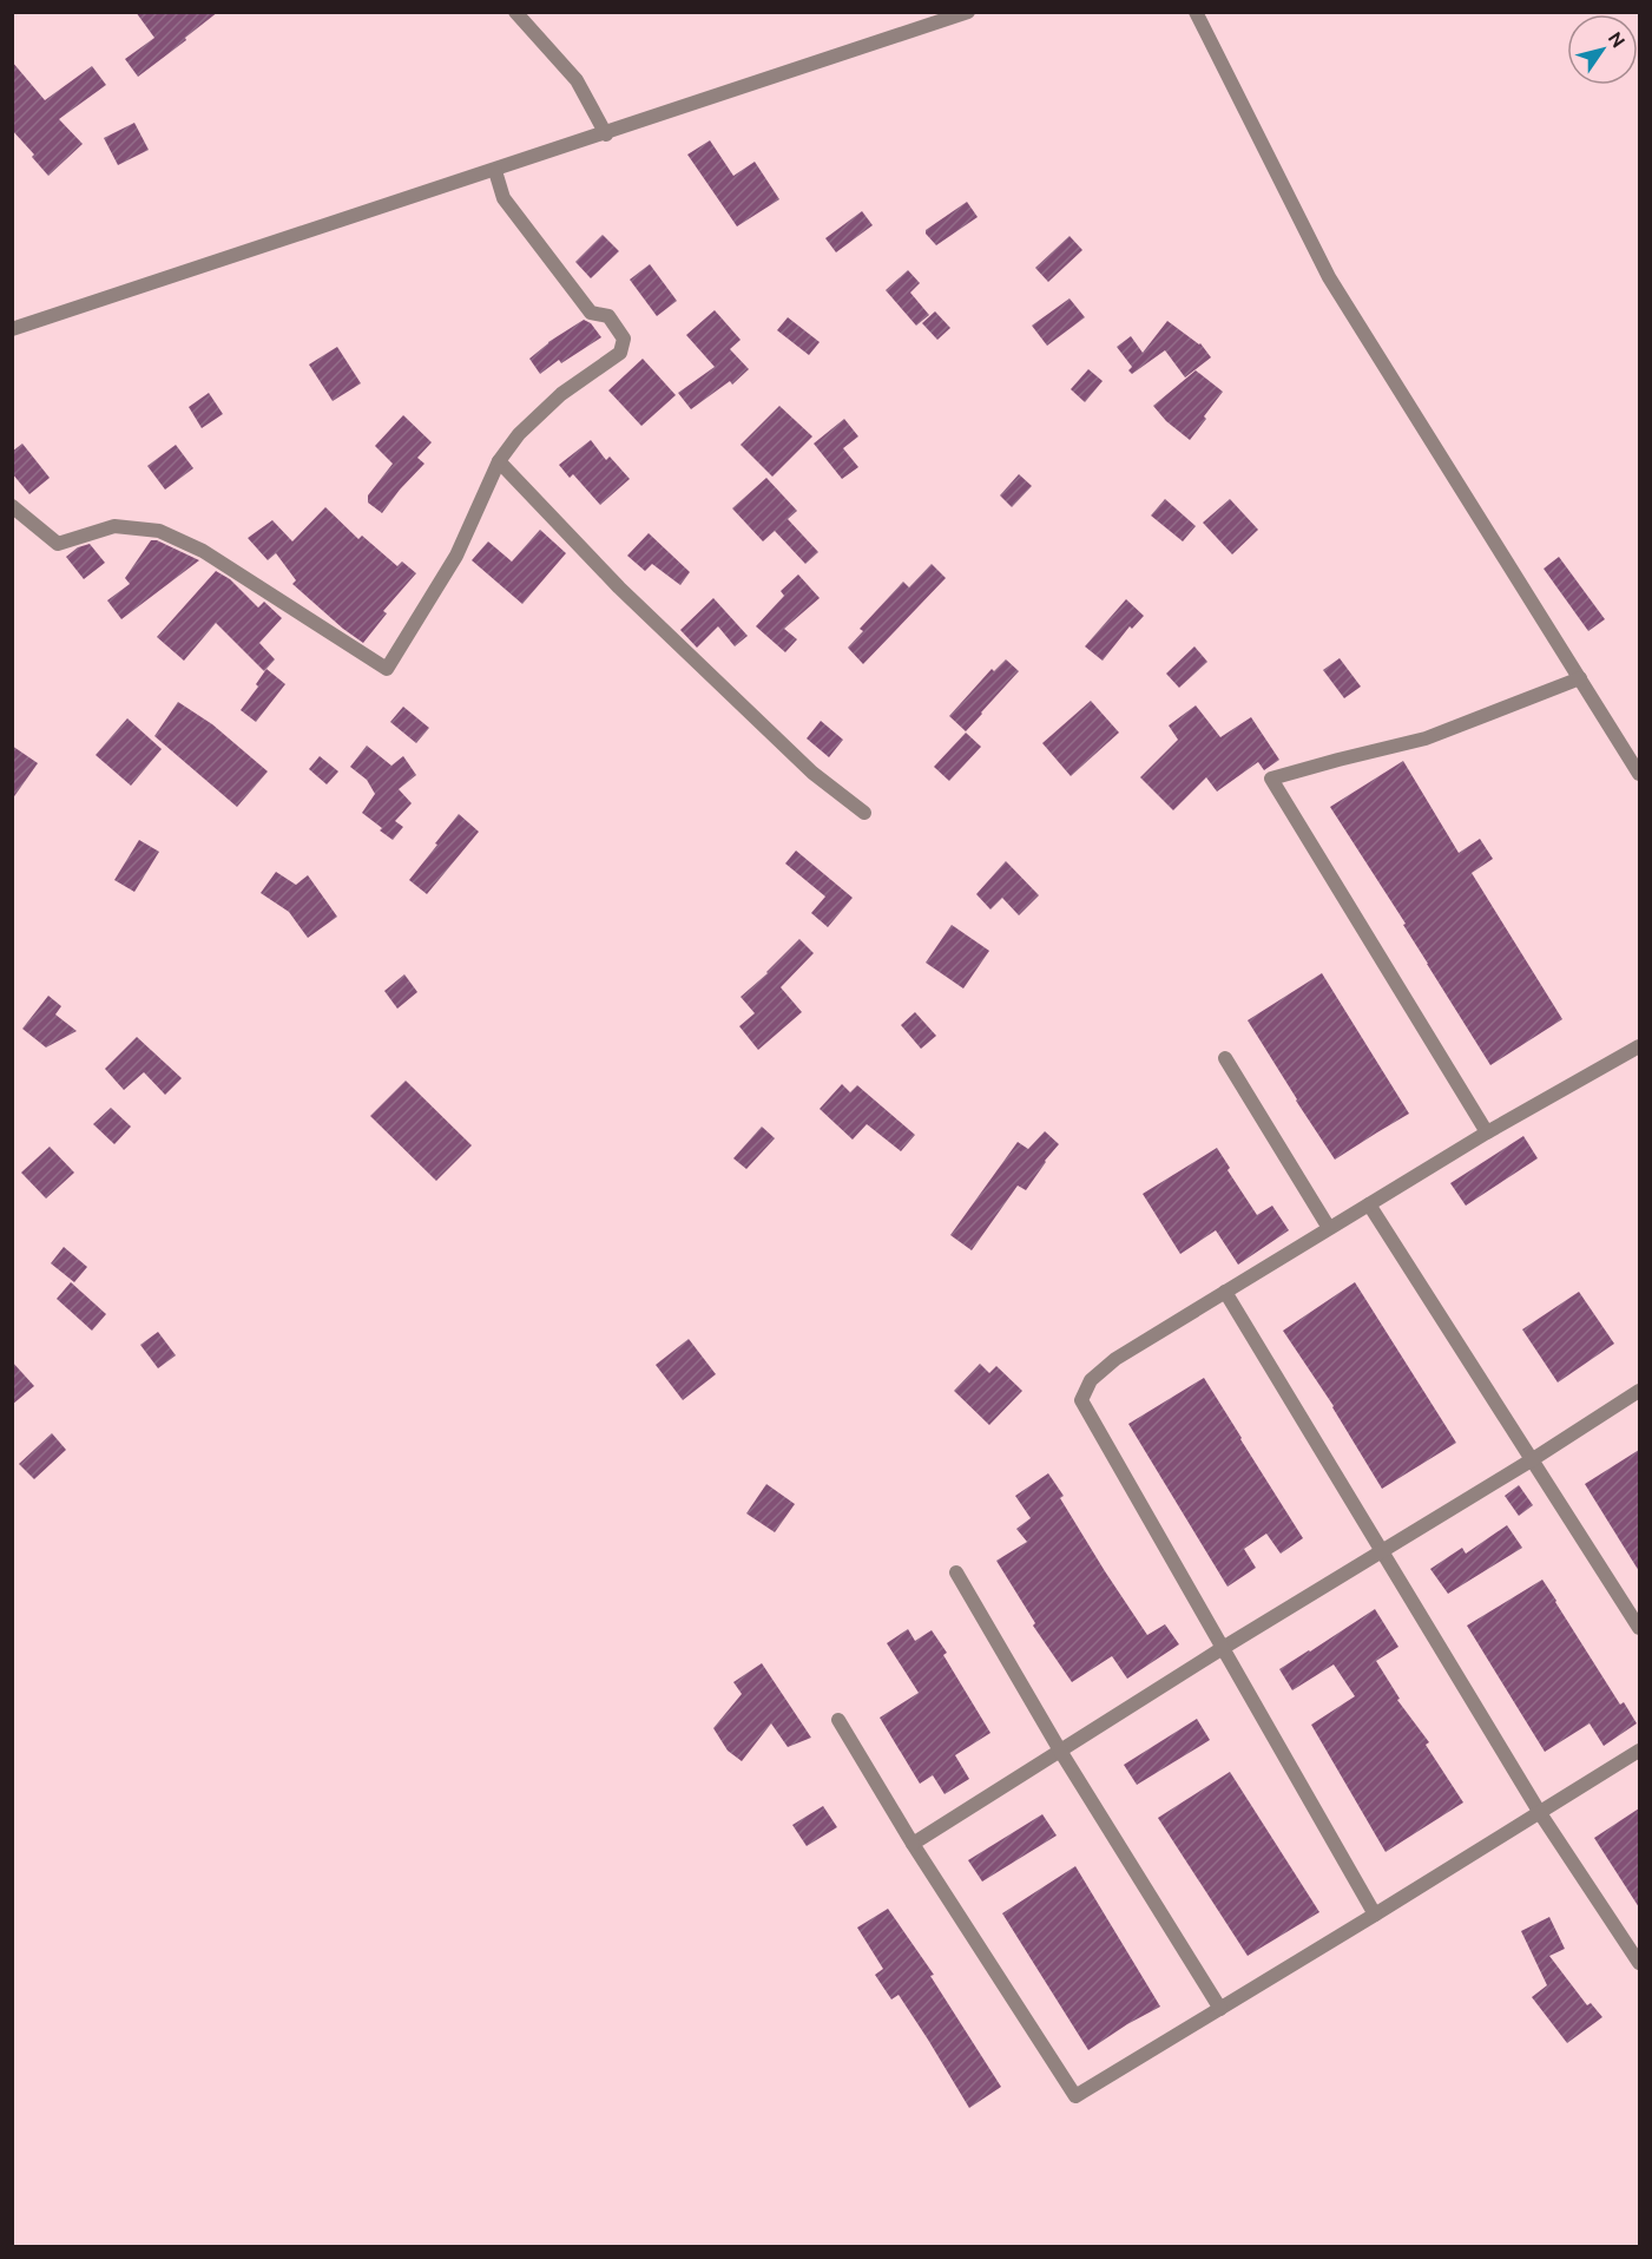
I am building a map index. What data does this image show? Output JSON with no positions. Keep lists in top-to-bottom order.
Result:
{
  "north": "top right"
}
